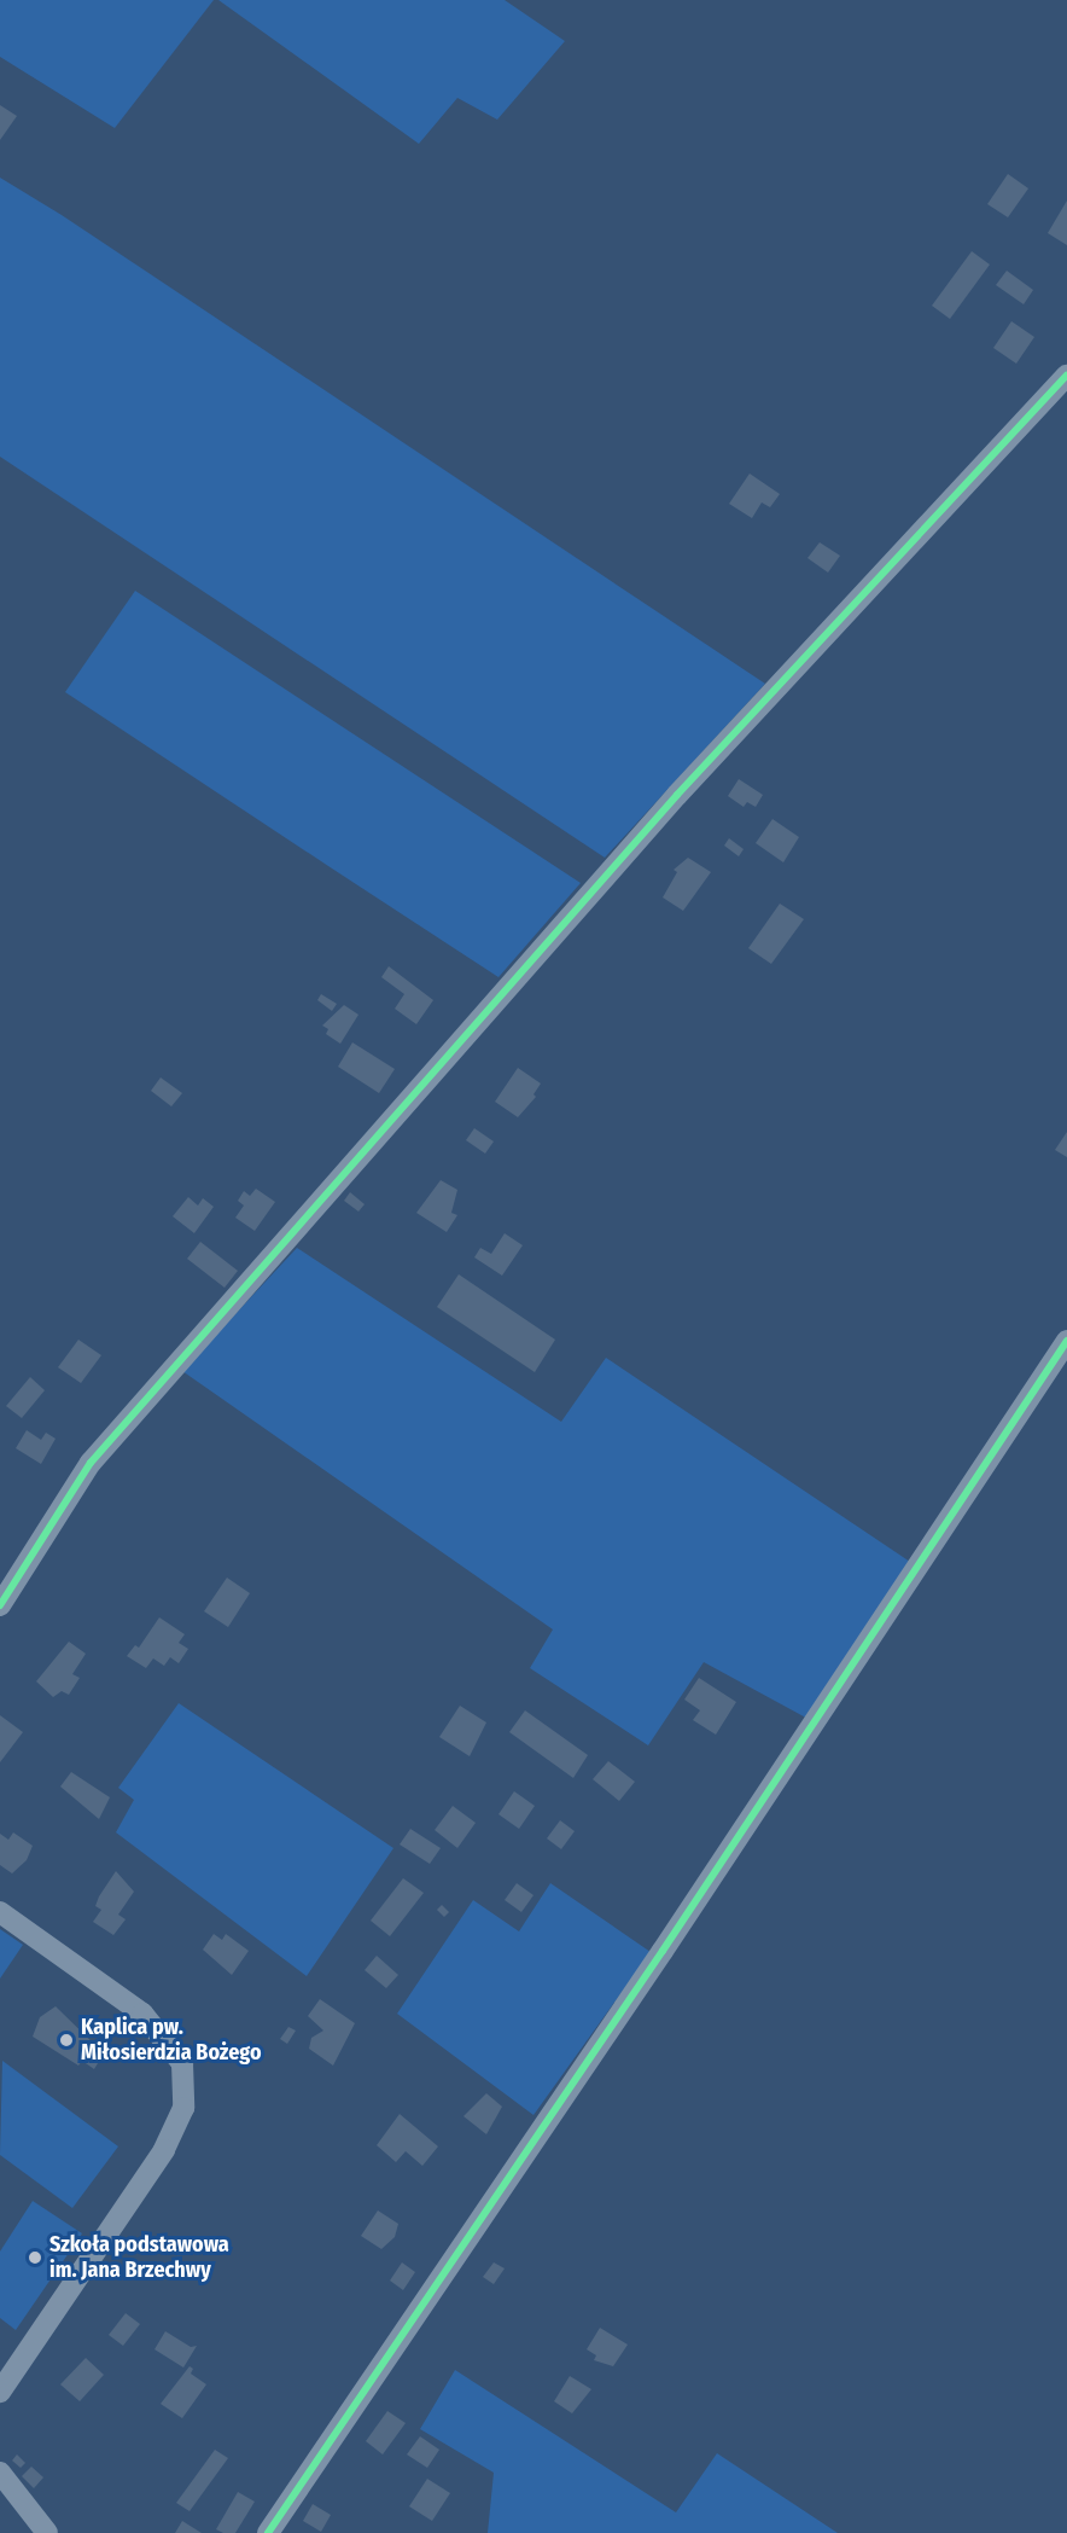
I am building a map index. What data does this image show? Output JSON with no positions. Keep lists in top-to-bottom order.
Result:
{
  "places": ["Kaplica pw. Miłosierdzia Bożego", "Szkoła podstawowa im. Jana Brzechwy"]
}
